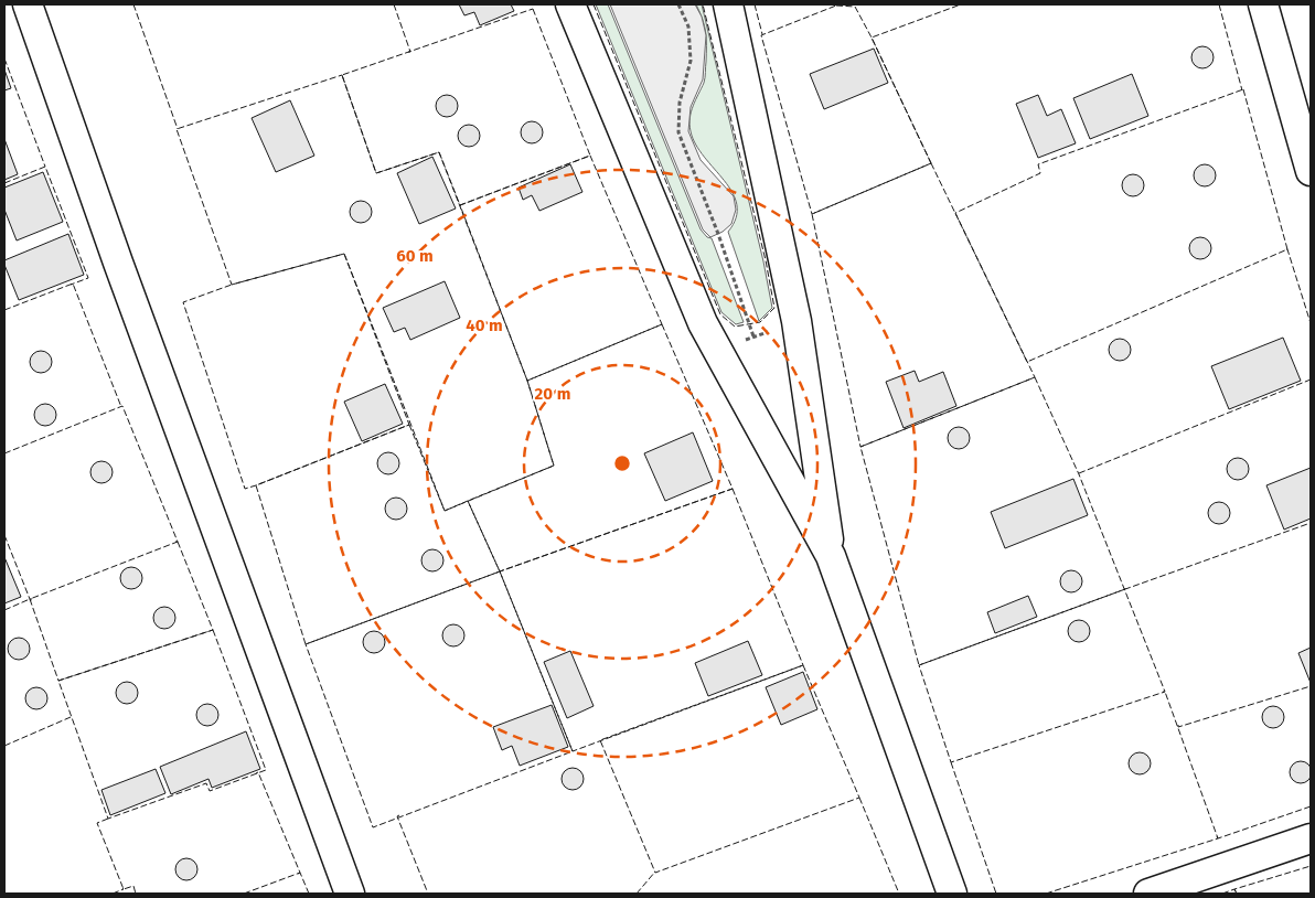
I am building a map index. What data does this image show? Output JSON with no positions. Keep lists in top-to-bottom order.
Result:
{
  "rings": ["60 m", "40 m", "20 m"]
}
